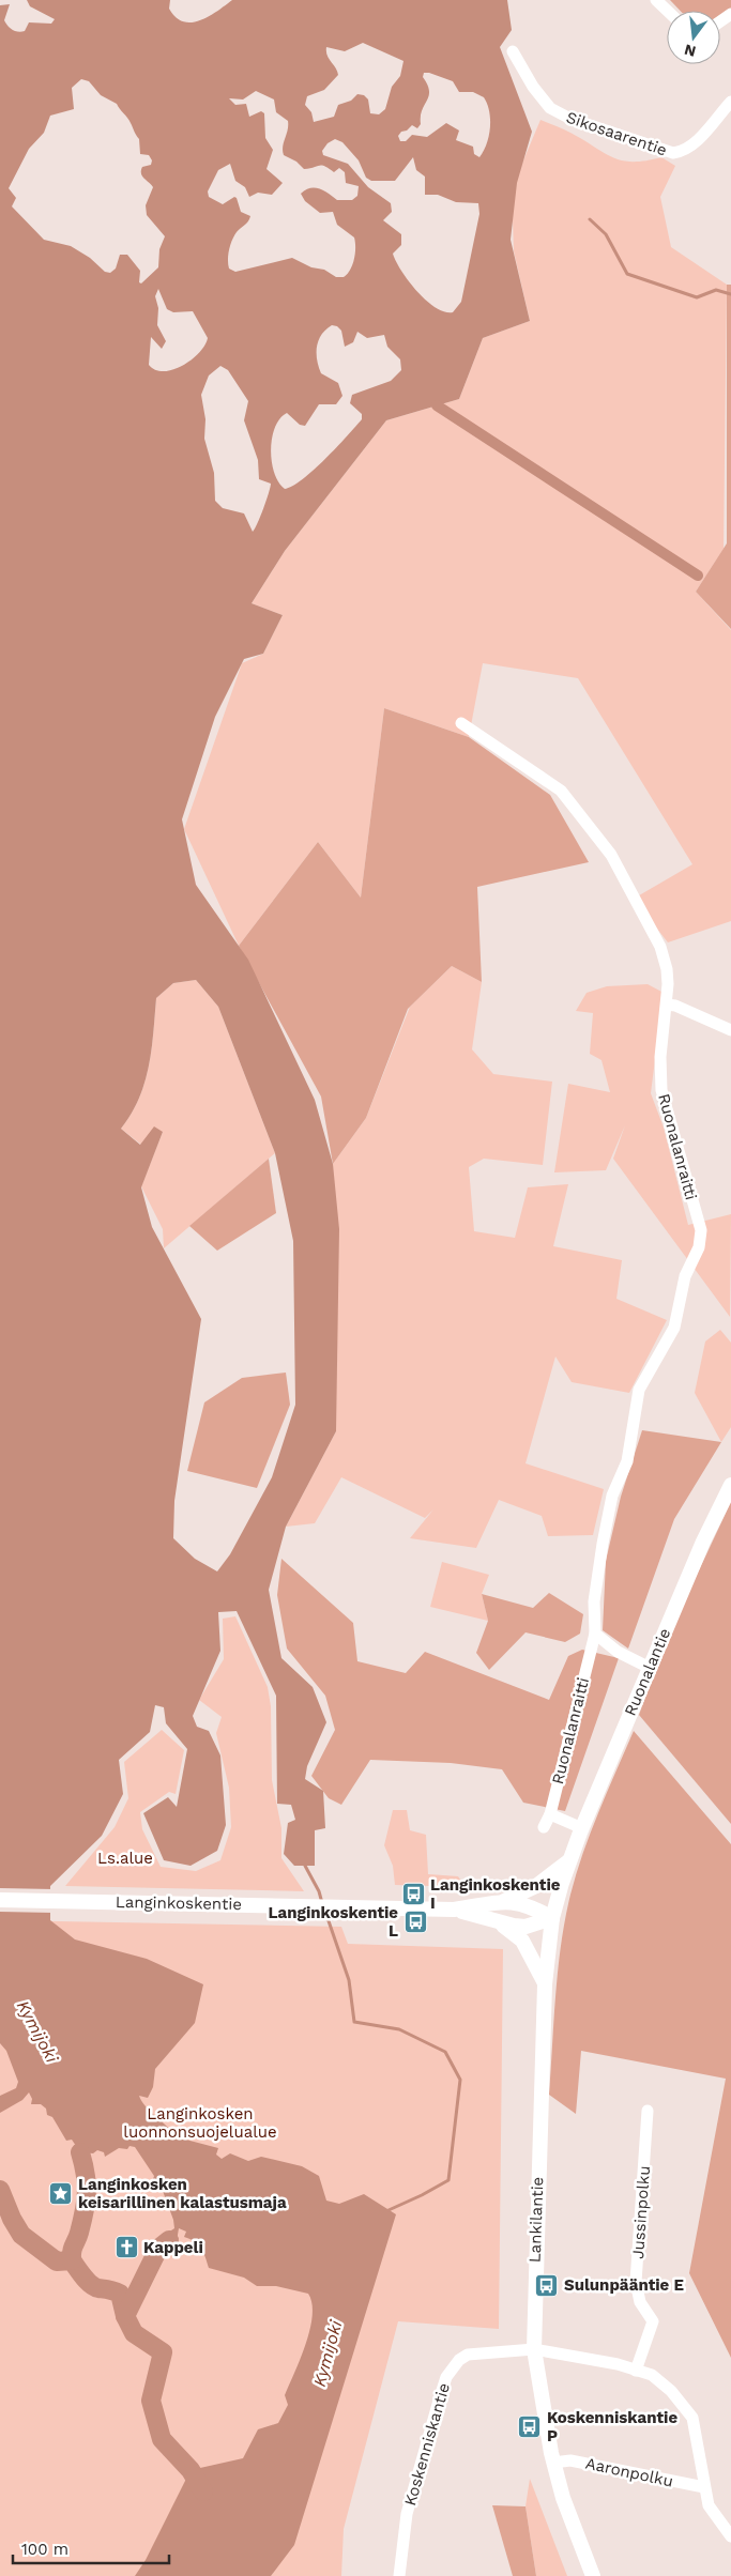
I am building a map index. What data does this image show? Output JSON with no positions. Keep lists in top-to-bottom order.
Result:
{
  "streets": {
    "street": [
      "Sikosaarentie",
      "Ruonalanraitti",
      "Ruonalantie",
      "Langinkoskentie",
      "Jussinpolku",
      "Lankilantie",
      "Koskenniskantie",
      "Aaronpolku"
    ]
  },
  "crossings": [
    ["Ruonalantie", "Langinkoskentie"],
    ["Ruonalantie", "Lankilantie"],
    ["Langinkoskentie", "Lankilantie"],
    ["Jussinpolku", "Koskenniskantie"],
    ["Lankilantie", "Koskenniskantie"],
    ["Lankilantie", "Aaronpolku"],
    ["Koskenniskantie", "Aaronpolku"]
  ],
  "water": ["Kymijoki"],
  "parks": ["Ls.alue", "Langinkosken luonnonsuojelualue"],
  "places": {
    "bus stop": [
      "Langinkoskentie I",
      "Langinkoskentie L",
      "Sulunpääntie E",
      "Koskenniskantie P"
    ],
    "place": ["Langinkosken keisarillinen kalastusmaja"],
    "church": ["Kappeli"]
  },
  "scale_bar": "100 m",
  "north": "bottom"
}
